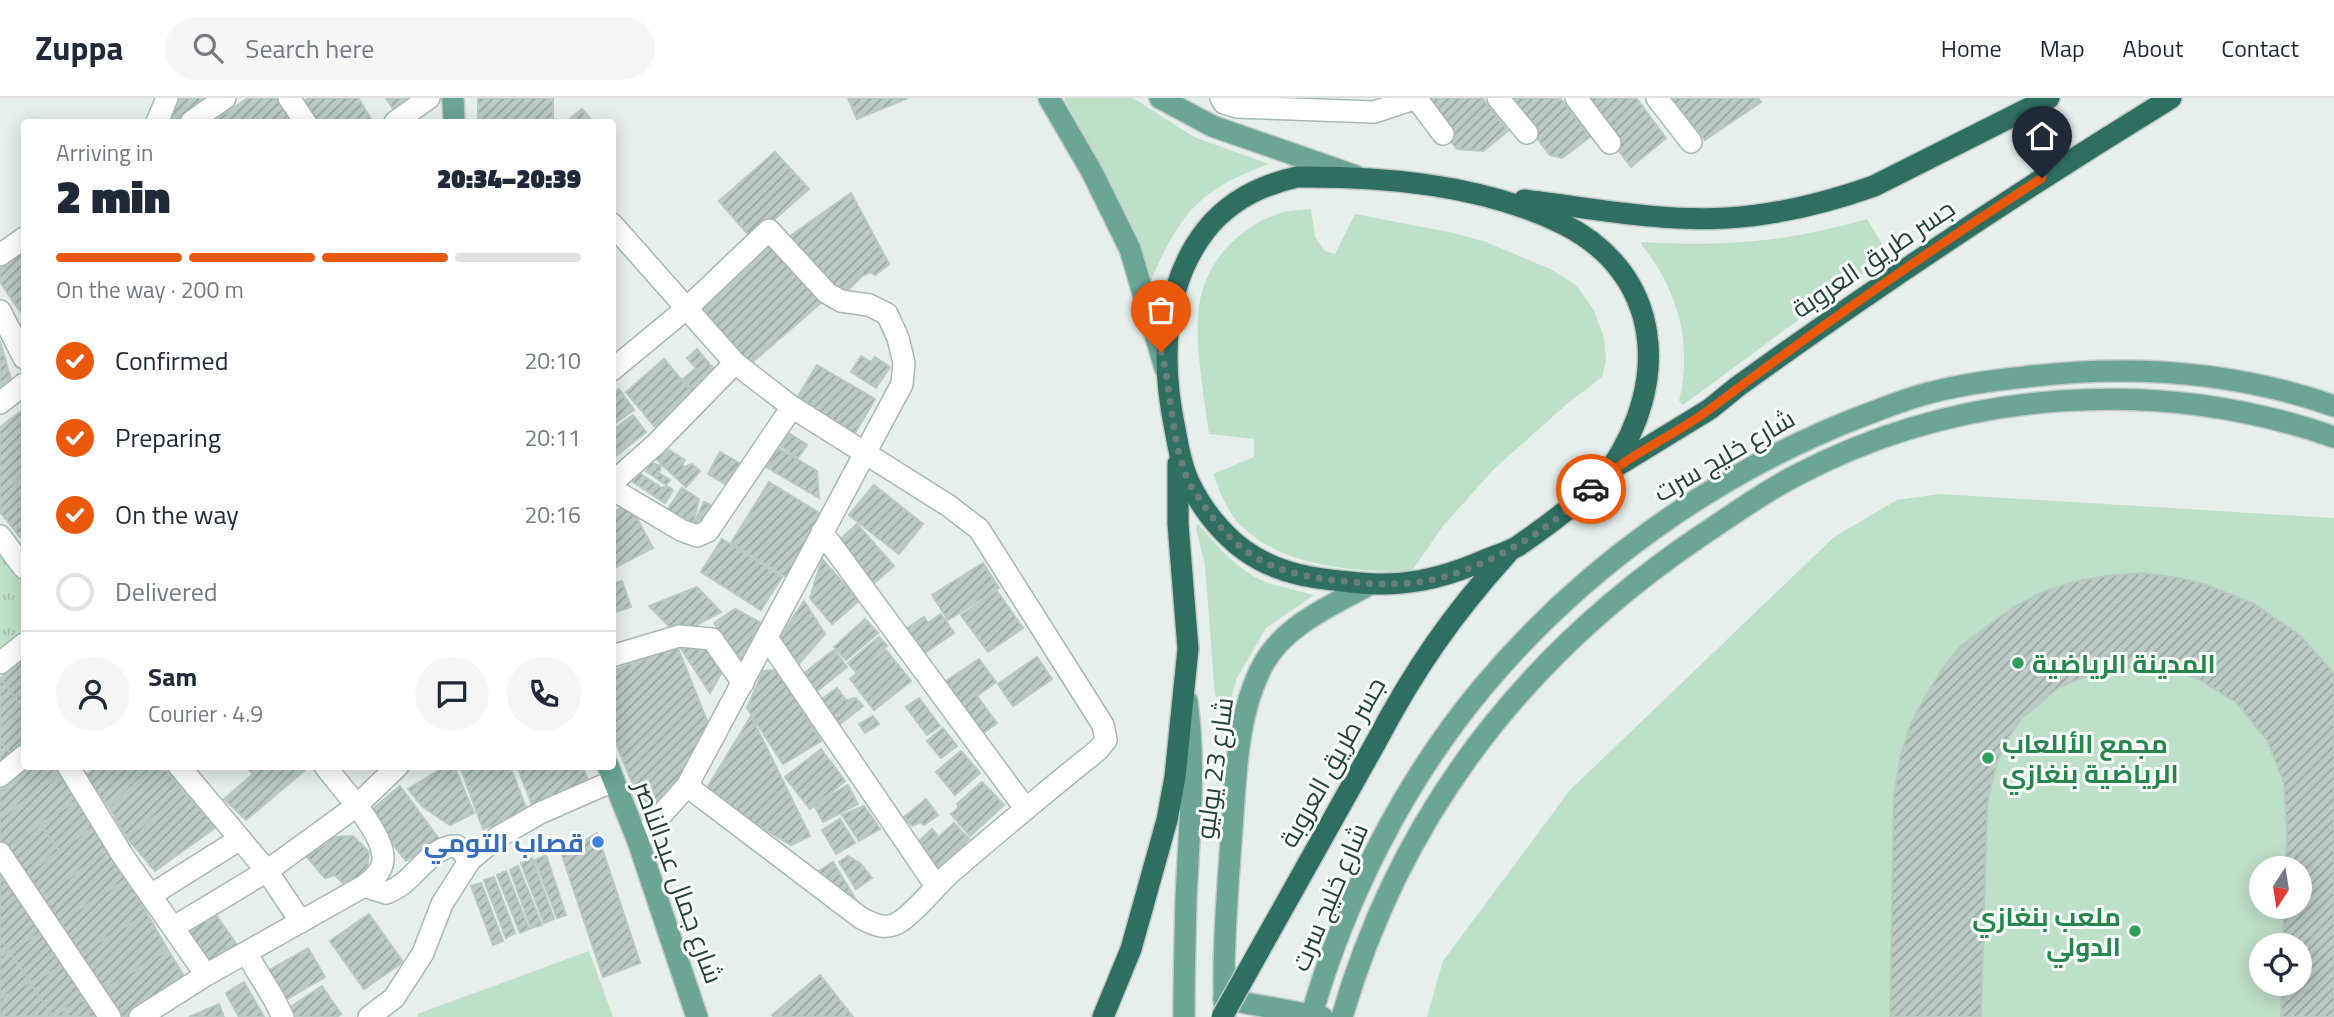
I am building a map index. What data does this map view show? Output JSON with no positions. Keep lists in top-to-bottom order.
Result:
{
  "streets": {
    "highway": ["جسر طريق العروبة"],
    "main road": ["شارع خليج سرت", "شارع 23 يوليو", "شارع جمال عبدالناصر"]
  },
  "crossings": [
    ["جسر طريق العروبة", "شارع 23 يوليو"]
  ],
  "places": [
    "المدينة الرياضية",
    "مجمع الأللعاب الرياضية بنغازي",
    "قصاب التومي",
    "ملعب بنغازي الدولي"
  ],
  "north": "bottom",
  "page": {
    "header": "Zuppa",
    "search": "Search here",
    "nav": [
      "Home",
      "Map",
      "About",
      "Contact"
    ],
    "heading": ["2 min", "Arriving in", "20:34–20:39"],
    "panel": ["Sam", "Courier · 4.9"],
    "bar": "On the way · 200 m",
    "list": [
      ["Confirmed", "20:10"],
      ["Preparing", "20:11"],
      ["On the way", "20:16"],
      "Delivered"
    ]
  }
}
